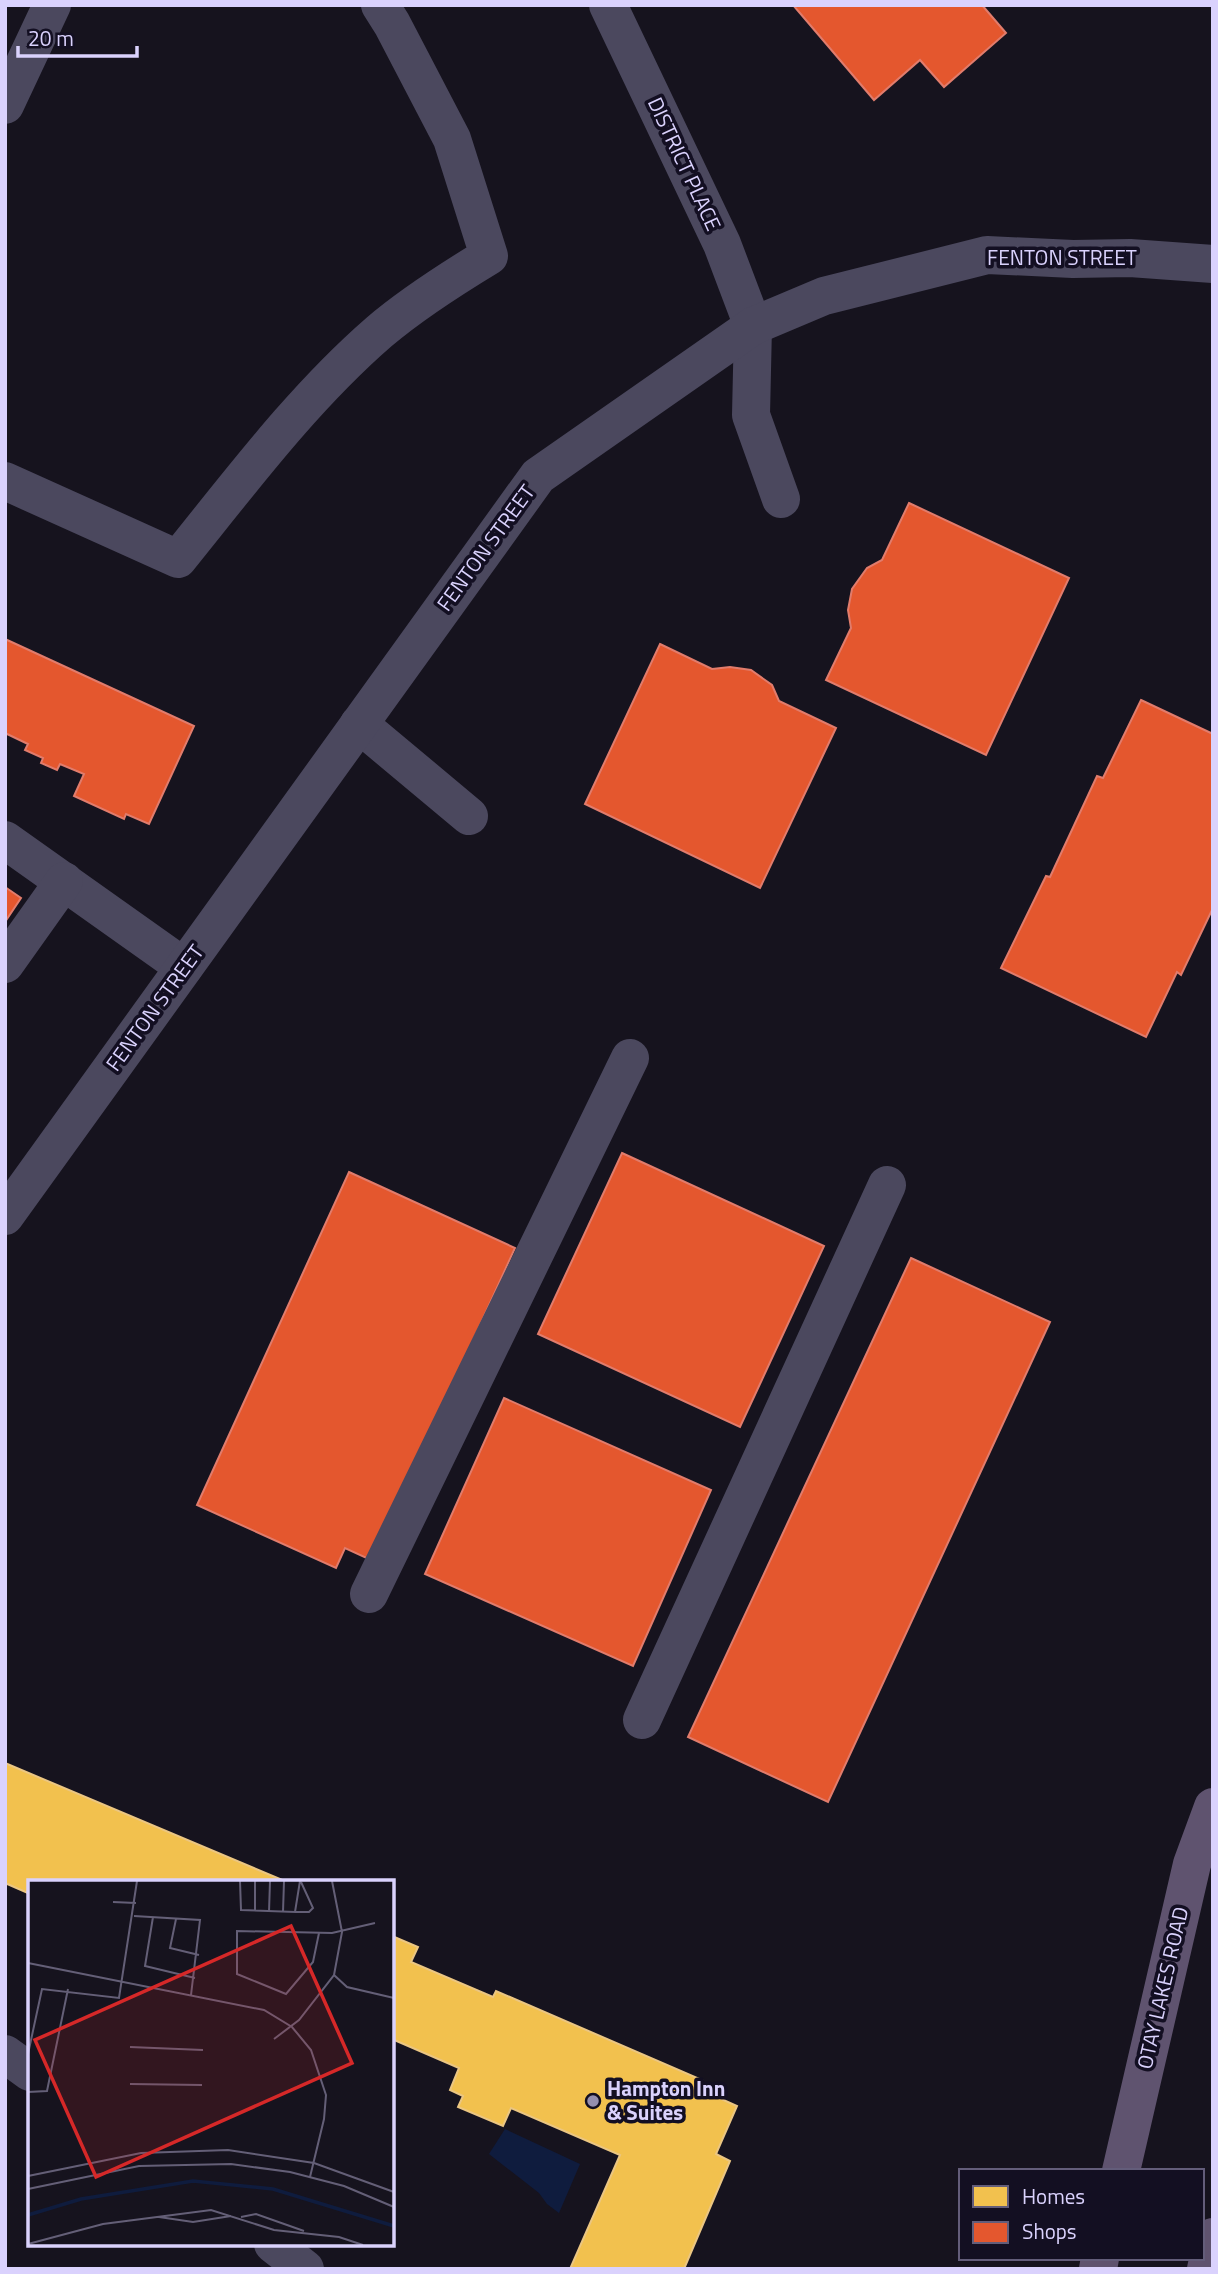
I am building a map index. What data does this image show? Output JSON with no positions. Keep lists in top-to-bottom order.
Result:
{
  "streets": {
    "main road": ["OTAY LAKES ROAD"],
    "street": ["DISTRICT PLACE", "FENTON STREET"]
  },
  "crossings": [
    ["DISTRICT PLACE", "FENTON STREET"]
  ],
  "places": ["Hampton Inn & Suites"],
  "legend": ["Homes", "Shops"],
  "scale_bar": "20 m"
}
